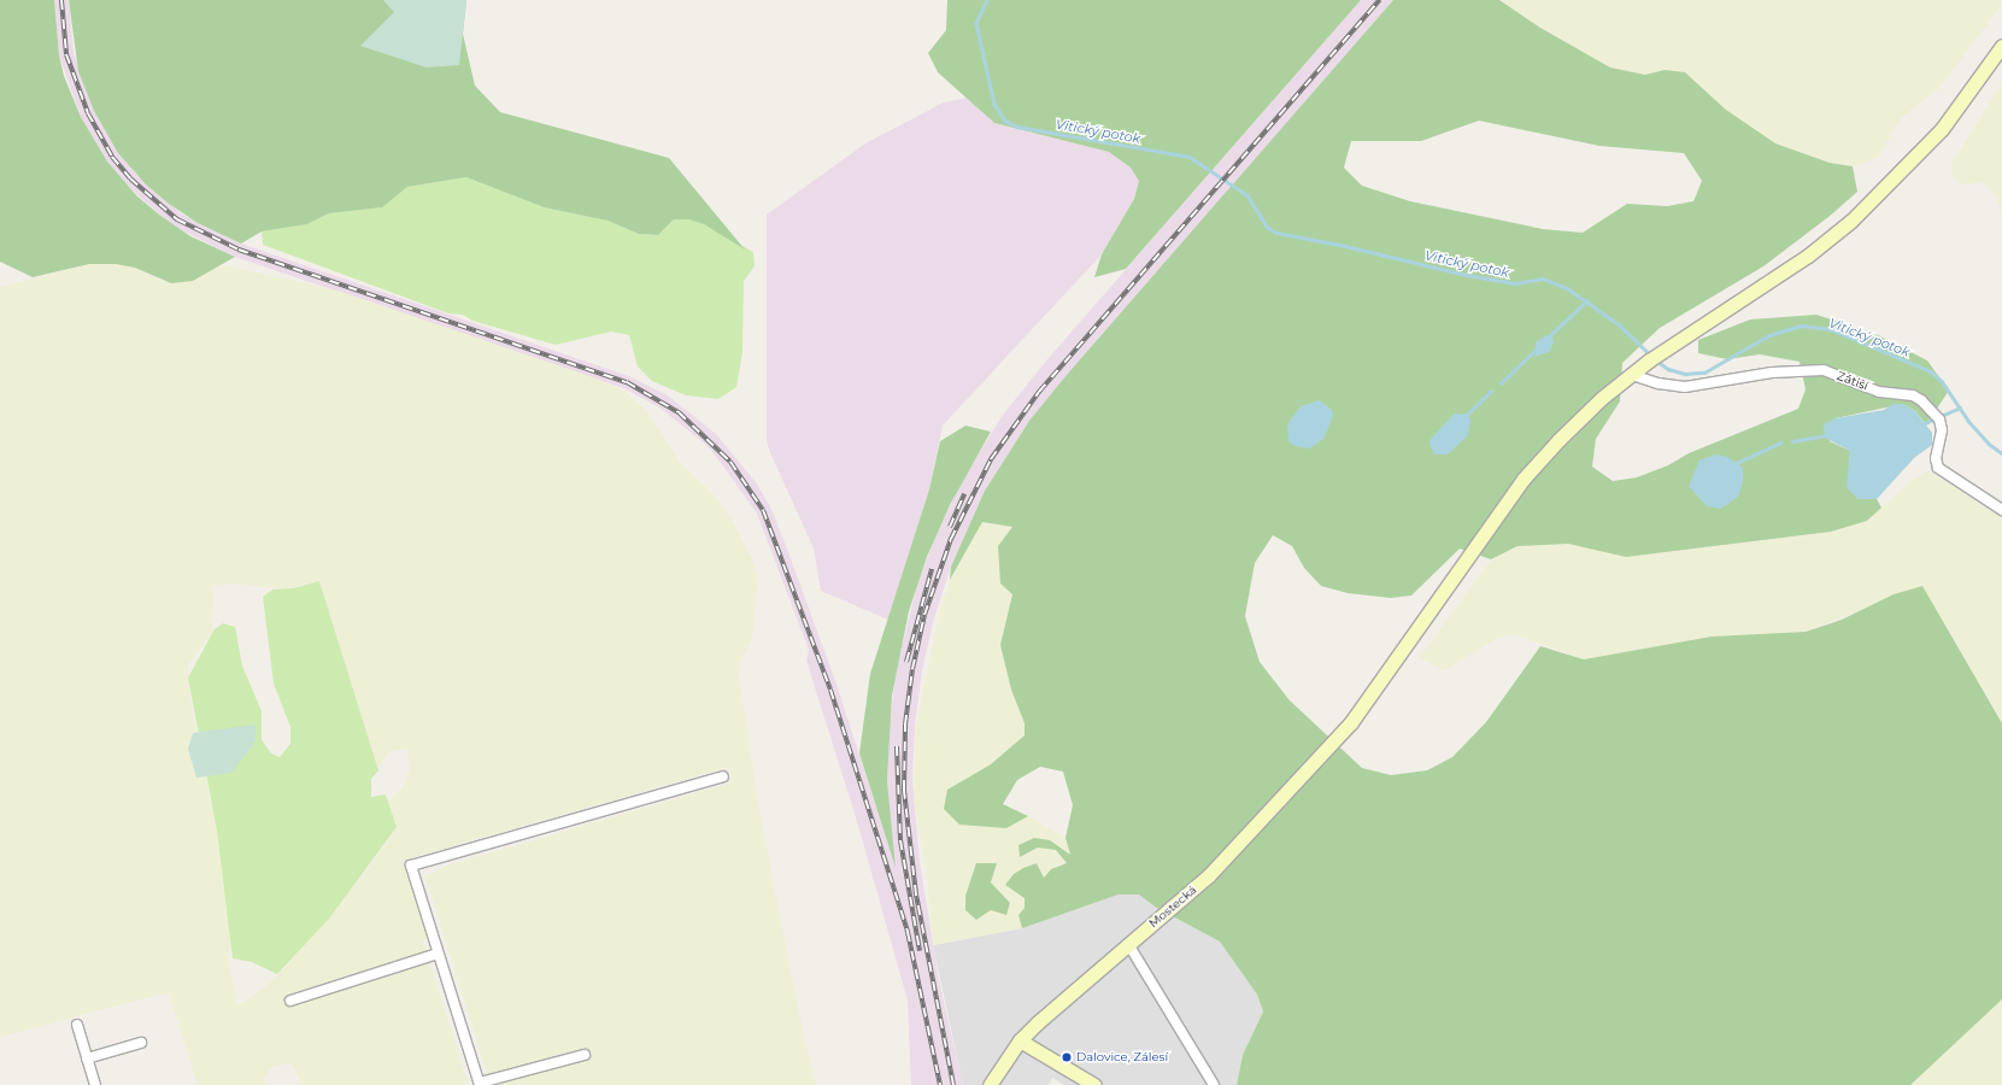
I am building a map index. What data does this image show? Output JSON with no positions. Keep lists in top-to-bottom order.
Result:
{
  "streets": {
    "street": ["Zátiší", "Mostecká"]
  },
  "crossings": [
    ["Zátiší", "Mostecká"]
  ],
  "water": ["Vitický potok"],
  "places": ["Dalovice, Zálesí"]
}
